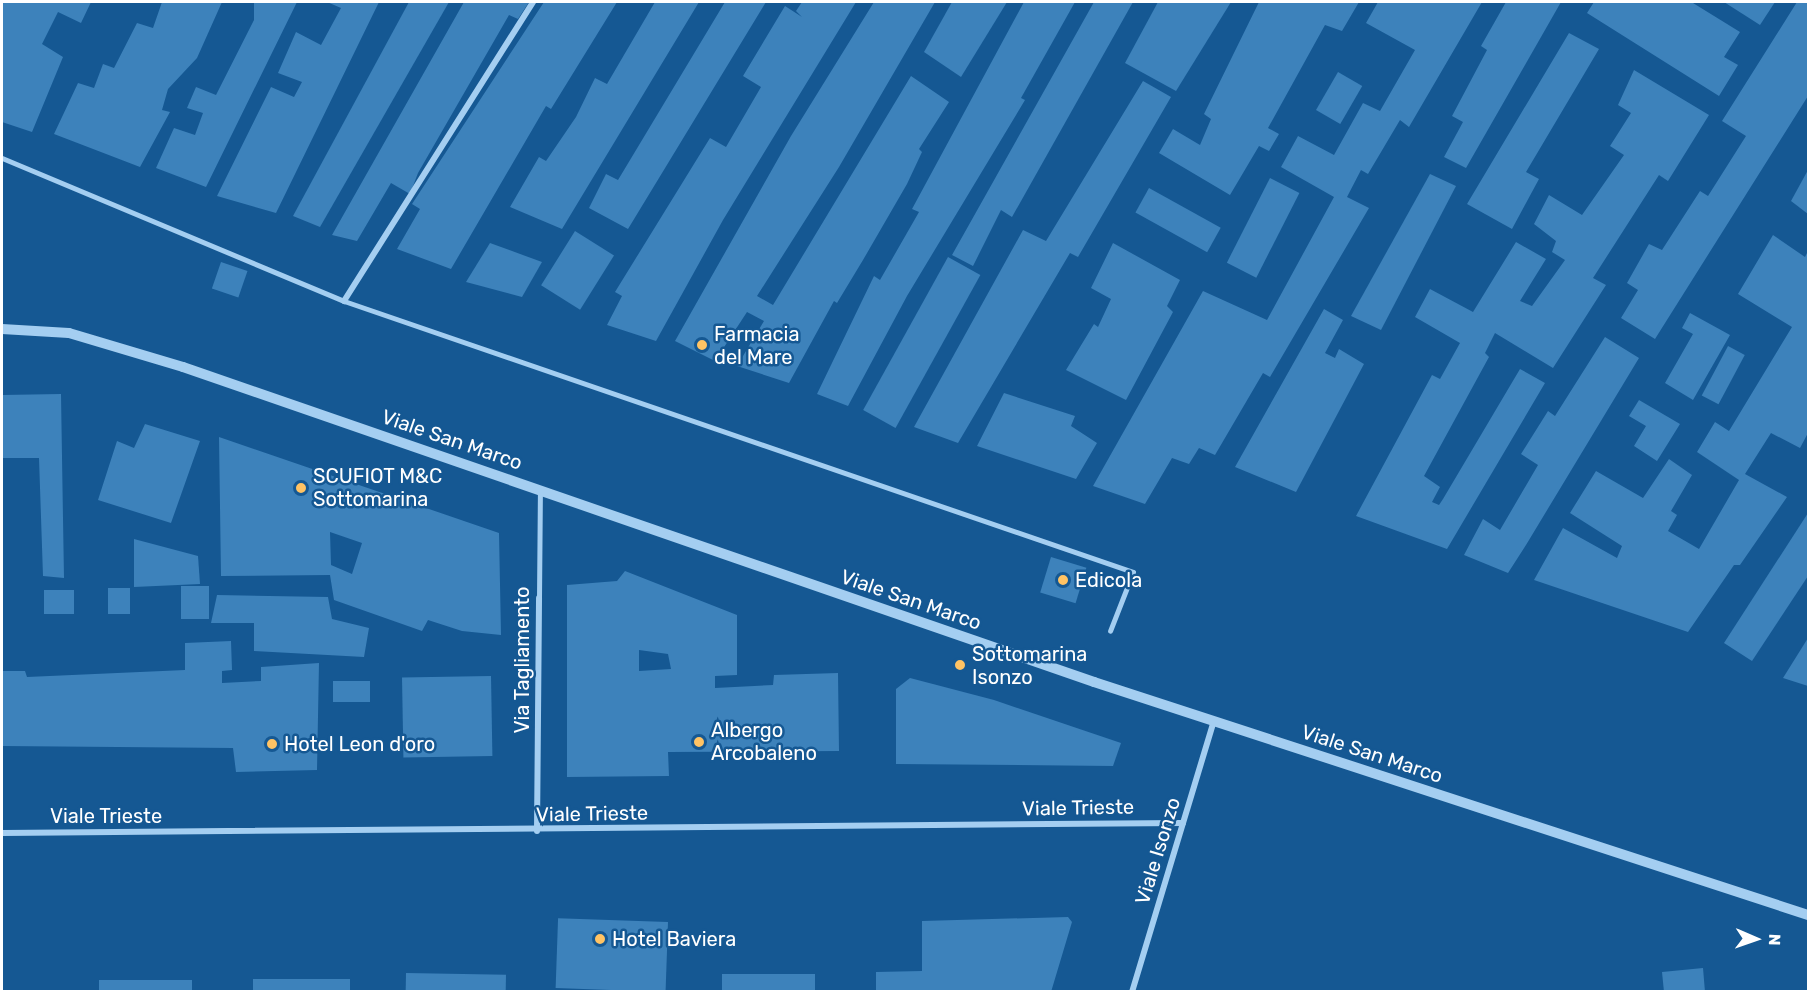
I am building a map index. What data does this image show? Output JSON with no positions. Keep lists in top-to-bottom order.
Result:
{
  "streets": {
    "street": [
      "Viale San Marco",
      "Via Tagliamento",
      "Viale Trieste",
      "Viale Isonzo"
    ]
  },
  "crossings": [
    ["Viale San Marco", "Via Tagliamento"],
    ["Viale San Marco", "Viale Isonzo"],
    ["Via Tagliamento", "Viale Trieste"],
    ["Viale Trieste", "Viale Isonzo"]
  ],
  "places": [
    "Farmacia del Mare",
    "SCUFIOT M&C Sottomarina",
    "Edicola",
    "Sottomarina Isonzo",
    "Albergo Arcobaleno",
    "Hotel Leon d'oro",
    "Hotel Baviera"
  ],
  "north": "right"
}
